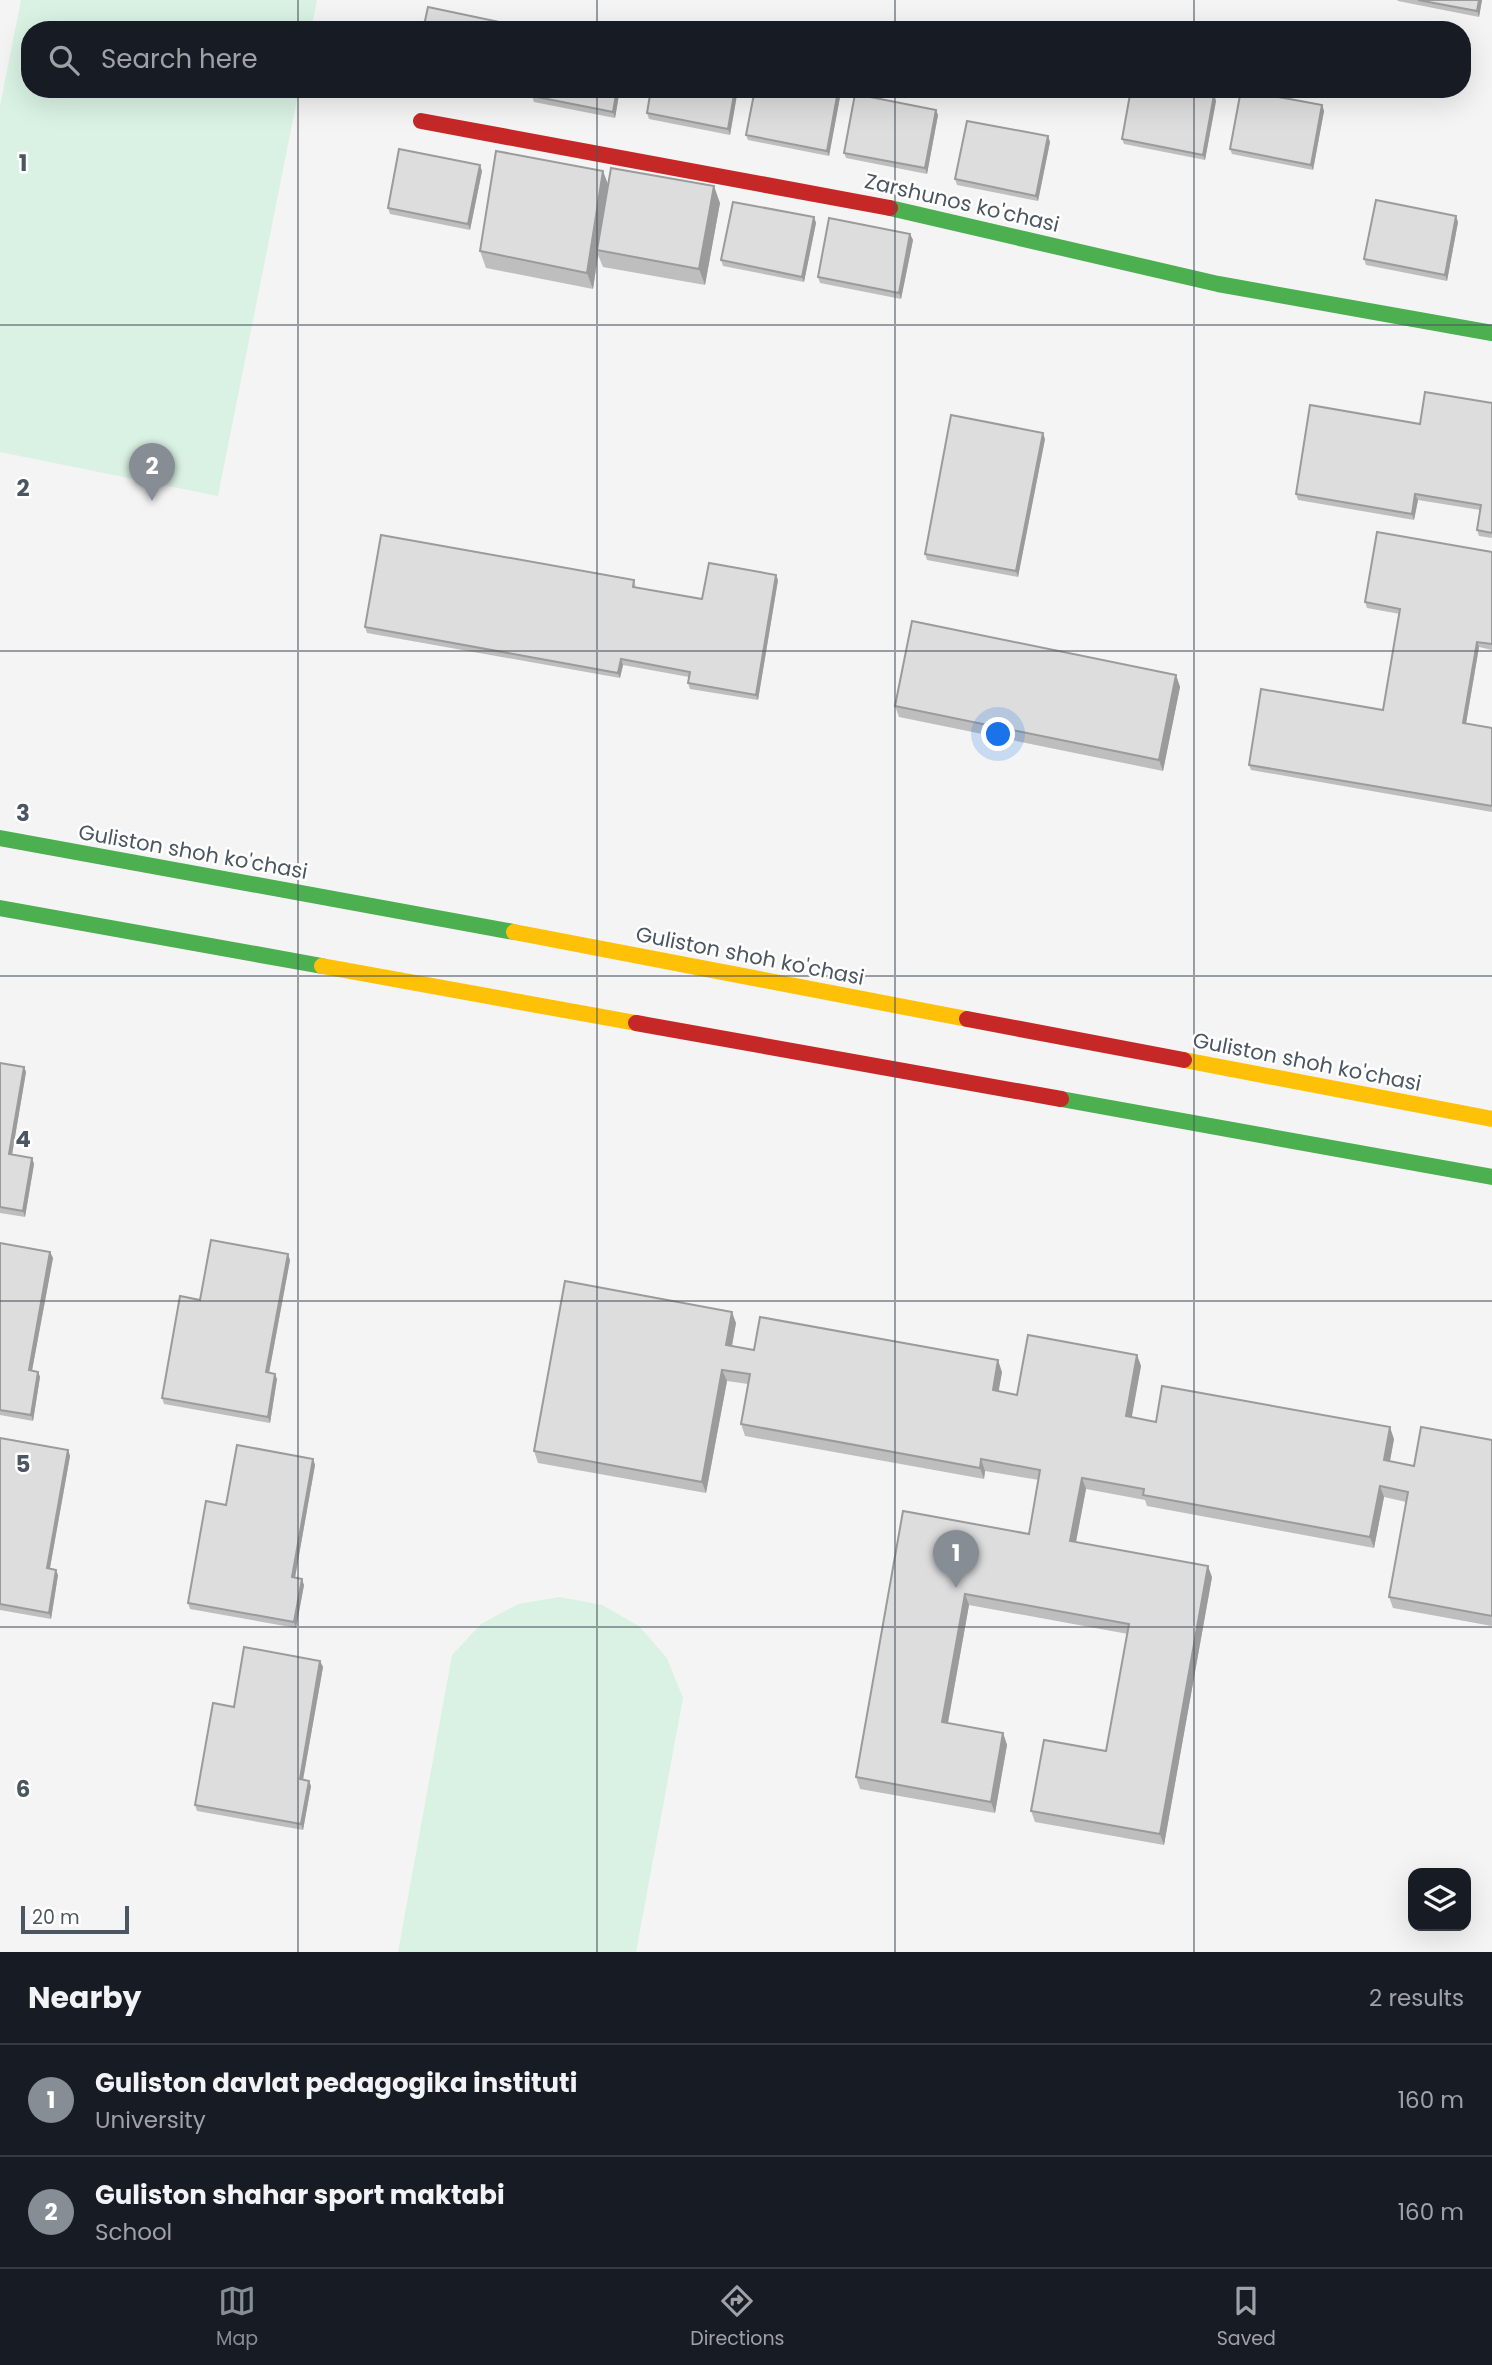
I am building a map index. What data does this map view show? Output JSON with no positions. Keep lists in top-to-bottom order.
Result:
{
  "streets": {
    "main road": ["Zarshunos ko'chasi", "Guliston shoh ko'chasi"]
  },
  "scale_bar": "20 m",
  "page": {
    "search": "Search here",
    "pins": ["2", "1"],
    "scale": "20 m",
    "heading": ["Nearby", "2 results"],
    "list": [
      {
        "mark": "1",
        "name": "Guliston davlat pedagogika instituti",
        "note": "University",
        "value": "160 m"
      },
      {
        "mark": "2",
        "name": "Guliston shahar sport maktabi",
        "note": "School",
        "value": "160 m"
      }
    ],
    "nav": ["Map", "Directions", "Saved"]
  },
  "grid": {
    "rows": [
      "1",
      "2",
      "3",
      "4",
      "5",
      "6"
    ]
  }
}
